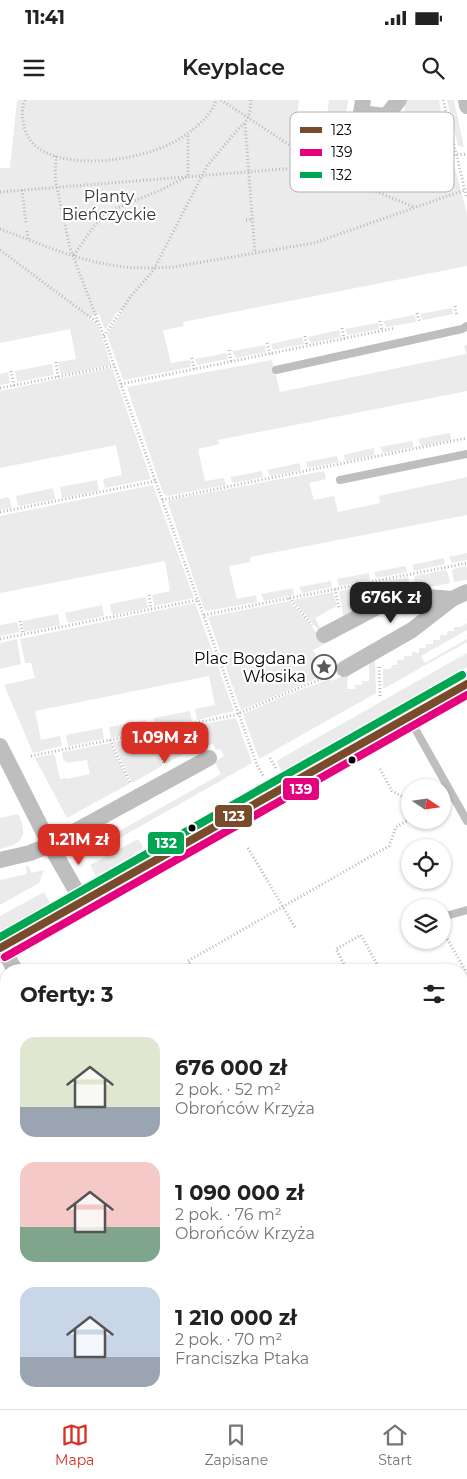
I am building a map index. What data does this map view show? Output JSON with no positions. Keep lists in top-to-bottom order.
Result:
{
  "parks": ["Planty Bieńczyckie"],
  "places": {
    "place": ["Plac Bogdana Włosika"]
  },
  "lines": ["transit line 132", "transit line 123", "transit line 139"],
  "legend": ["123", "139", "132"],
  "north": "right",
  "page": {
    "status": "11:41",
    "header": "Keyplace",
    "price": ["676K zł", "1.09M zł", "1.21M zł"],
    "heading": "Oferty: 3",
    "list": [
      {
        "name": "676 000 zł",
        "note": "2 pok. · 52 m² · Obrońców Krzyża"
      },
      {
        "name": "1 090 000 zł",
        "note": "2 pok. · 76 m² · Obrońców Krzyża"
      },
      {
        "name": "1 210 000 zł",
        "note": "2 pok. · 70 m² · Franciszka Ptaka"
      }
    ],
    "tabs": ["Mapa", "Zapisane", "Start"]
  }
}
